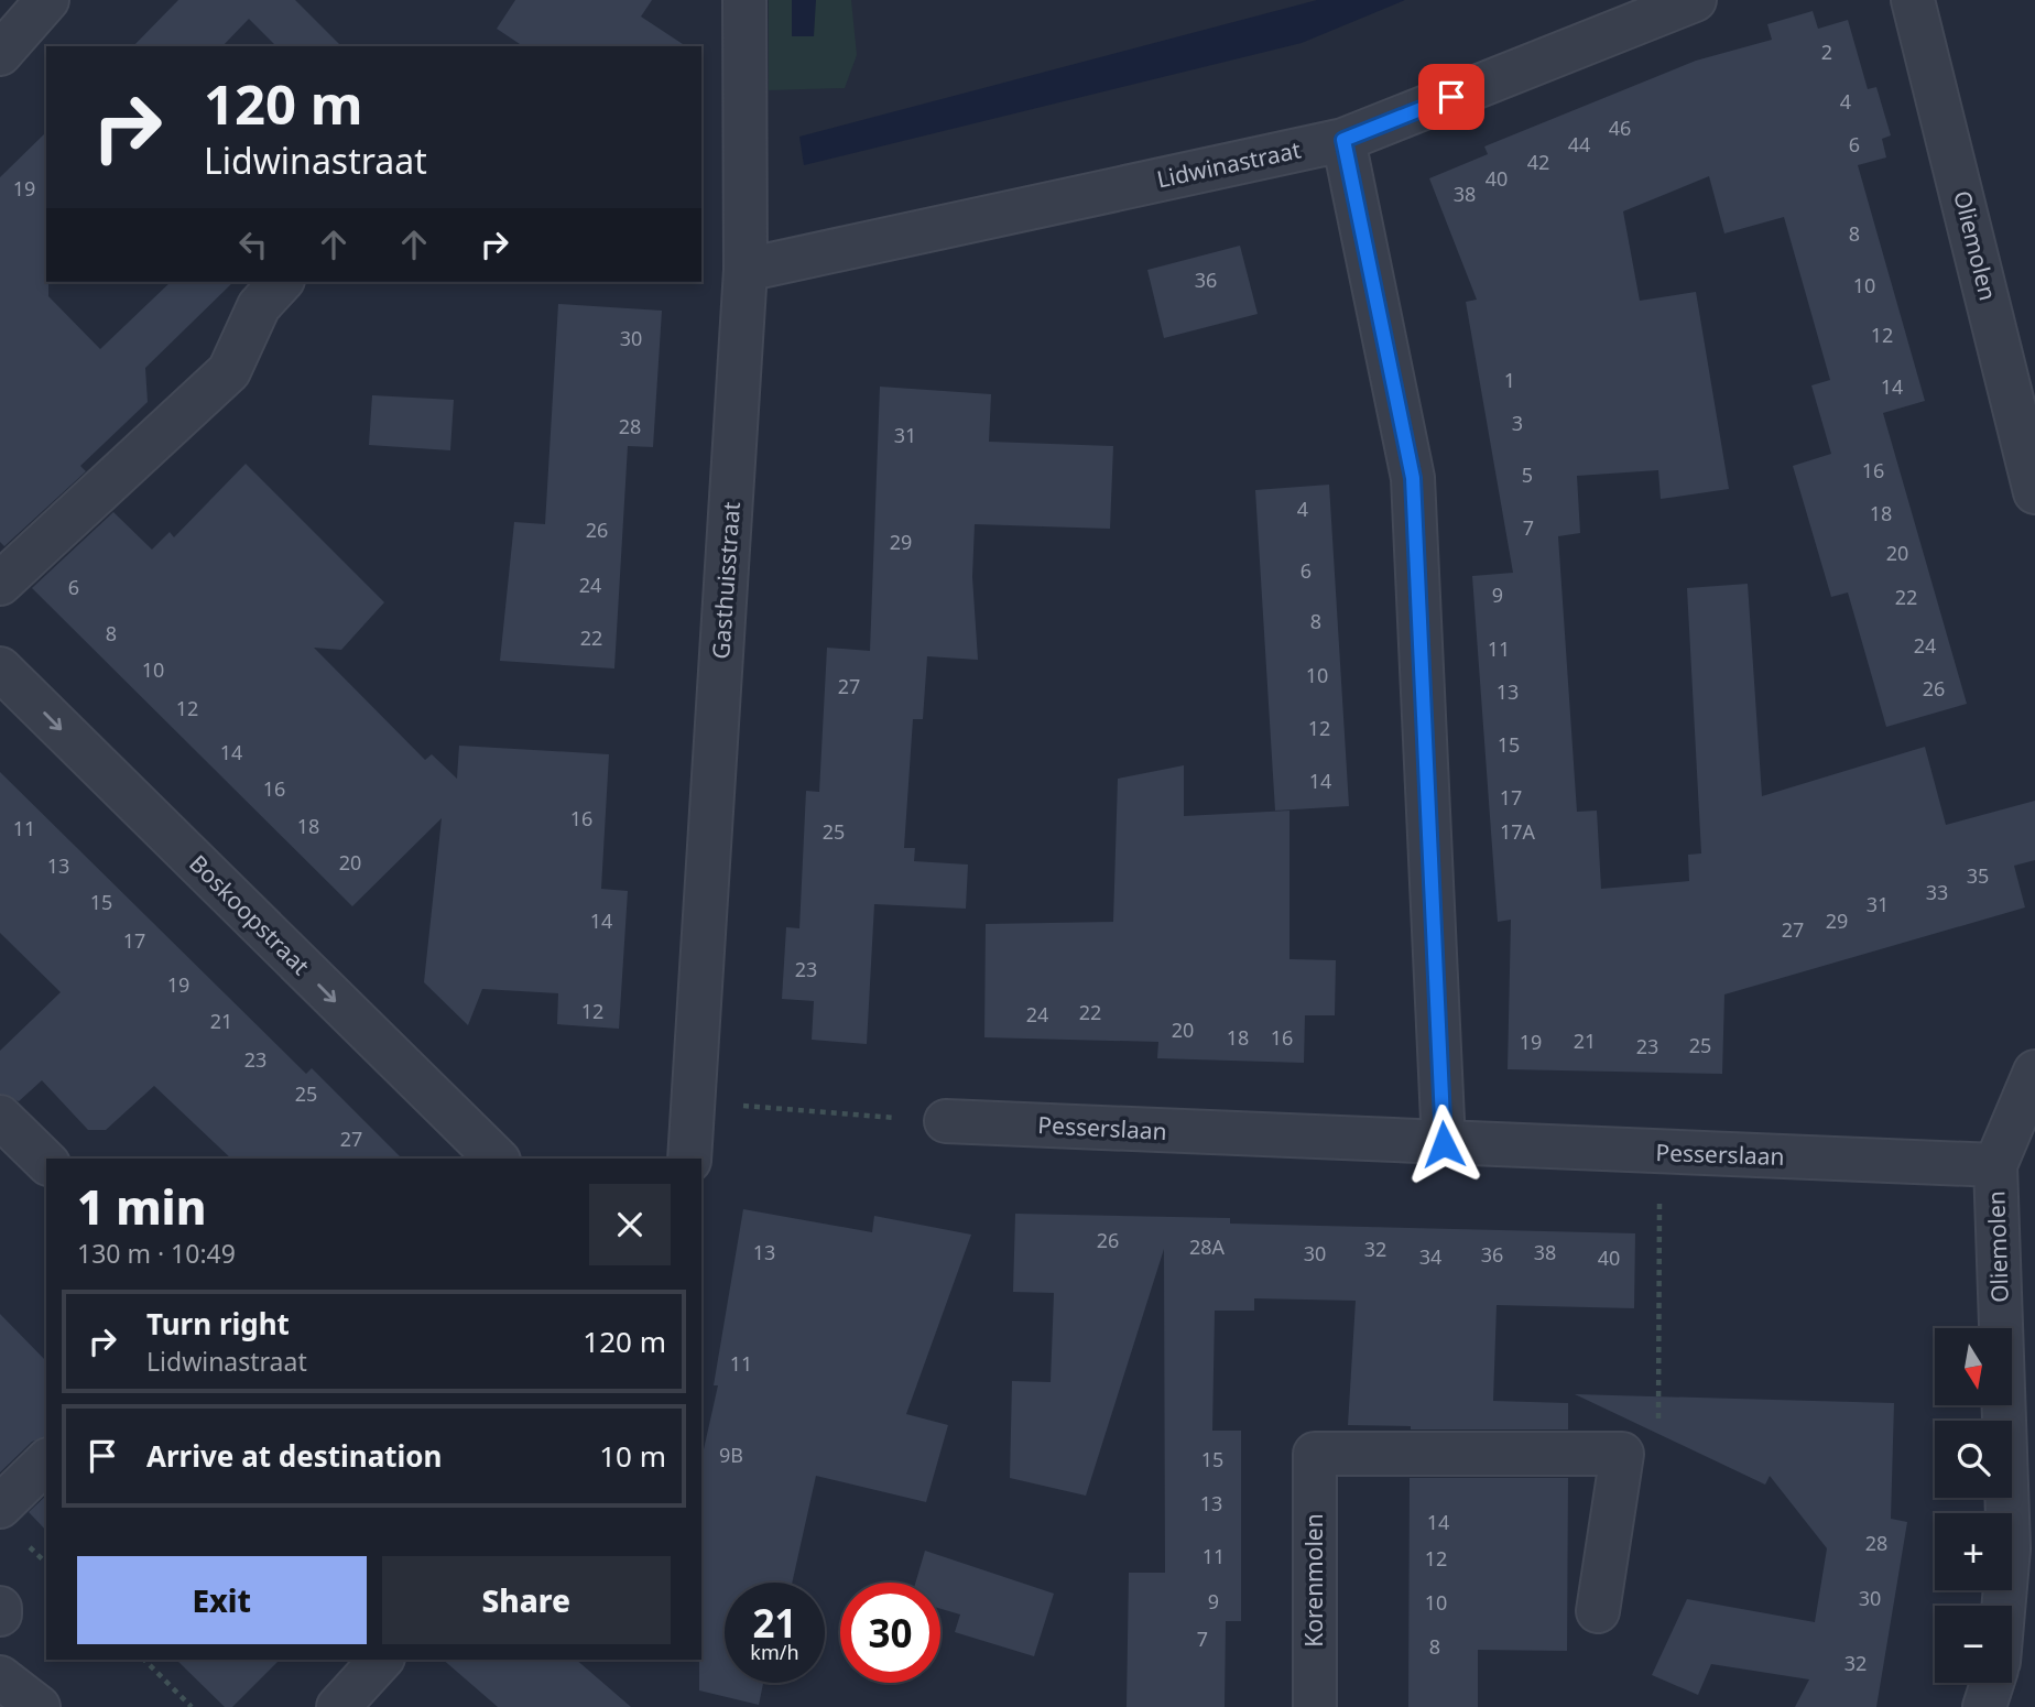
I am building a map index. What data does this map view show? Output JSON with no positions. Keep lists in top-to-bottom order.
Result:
{
  "streets": {
    "street": [
      "Lidwinastraat",
      "Oliemolen",
      "Gasthuisstraat",
      "Boskoopstraat",
      "Pesserslaan",
      "Korenmolen"
    ]
  },
  "crossings": [
    ["Lidwinastraat", "Gasthuisstraat"],
    ["Oliemolen", "Pesserslaan"]
  ],
  "one_way": ["Boskoopstraat"],
  "house_numbers": [
    "2",
    "4",
    "46",
    "44",
    "6",
    "42",
    "40",
    "19",
    "38",
    "8",
    "36",
    "10",
    "12",
    "30",
    "1",
    "14",
    "3",
    "28",
    "31",
    "16",
    "5",
    "4",
    "18",
    "7",
    "26",
    "29",
    "20",
    "6",
    "24",
    "6",
    "9",
    "22",
    "8",
    "8",
    "22",
    "24",
    "11",
    "10",
    "10",
    "27",
    "26",
    "13",
    "12",
    "12",
    "15",
    "14",
    "14",
    "16",
    "17",
    "16",
    "18",
    "11",
    "25",
    "17A",
    "20",
    "13",
    "35",
    "33",
    "15",
    "31",
    "14",
    "29",
    "27",
    "17",
    "23",
    "19",
    "12",
    "22",
    "24",
    "21",
    "20",
    "18",
    "16",
    "21",
    "19",
    "25",
    "23",
    "23",
    "25",
    "27",
    "26",
    "28A",
    "32",
    "13",
    "38",
    "30",
    "36",
    "34",
    "40",
    "11",
    "9B",
    "15",
    "13",
    "14",
    "28",
    "11",
    "12",
    "30",
    "9",
    "10",
    "7",
    "8",
    "32"
  ],
  "north": "bottom",
  "page": {
    "turn": ["120 m", "Lidwinastraat"],
    "heading": ["1 min", "130 m · 10:49"],
    "list": [
      {
        "name": "Turn right",
        "note": "Lidwinastraat",
        "value": "120 m"
      },
      {
        "name": "Arrive at destination",
        "value": "10 m"
      }
    ],
    "map_buttons": ["+", "−"],
    "buttons": ["Exit", "Share"],
    "speed": "21 km/h",
    "limit": "30"
  }
}
